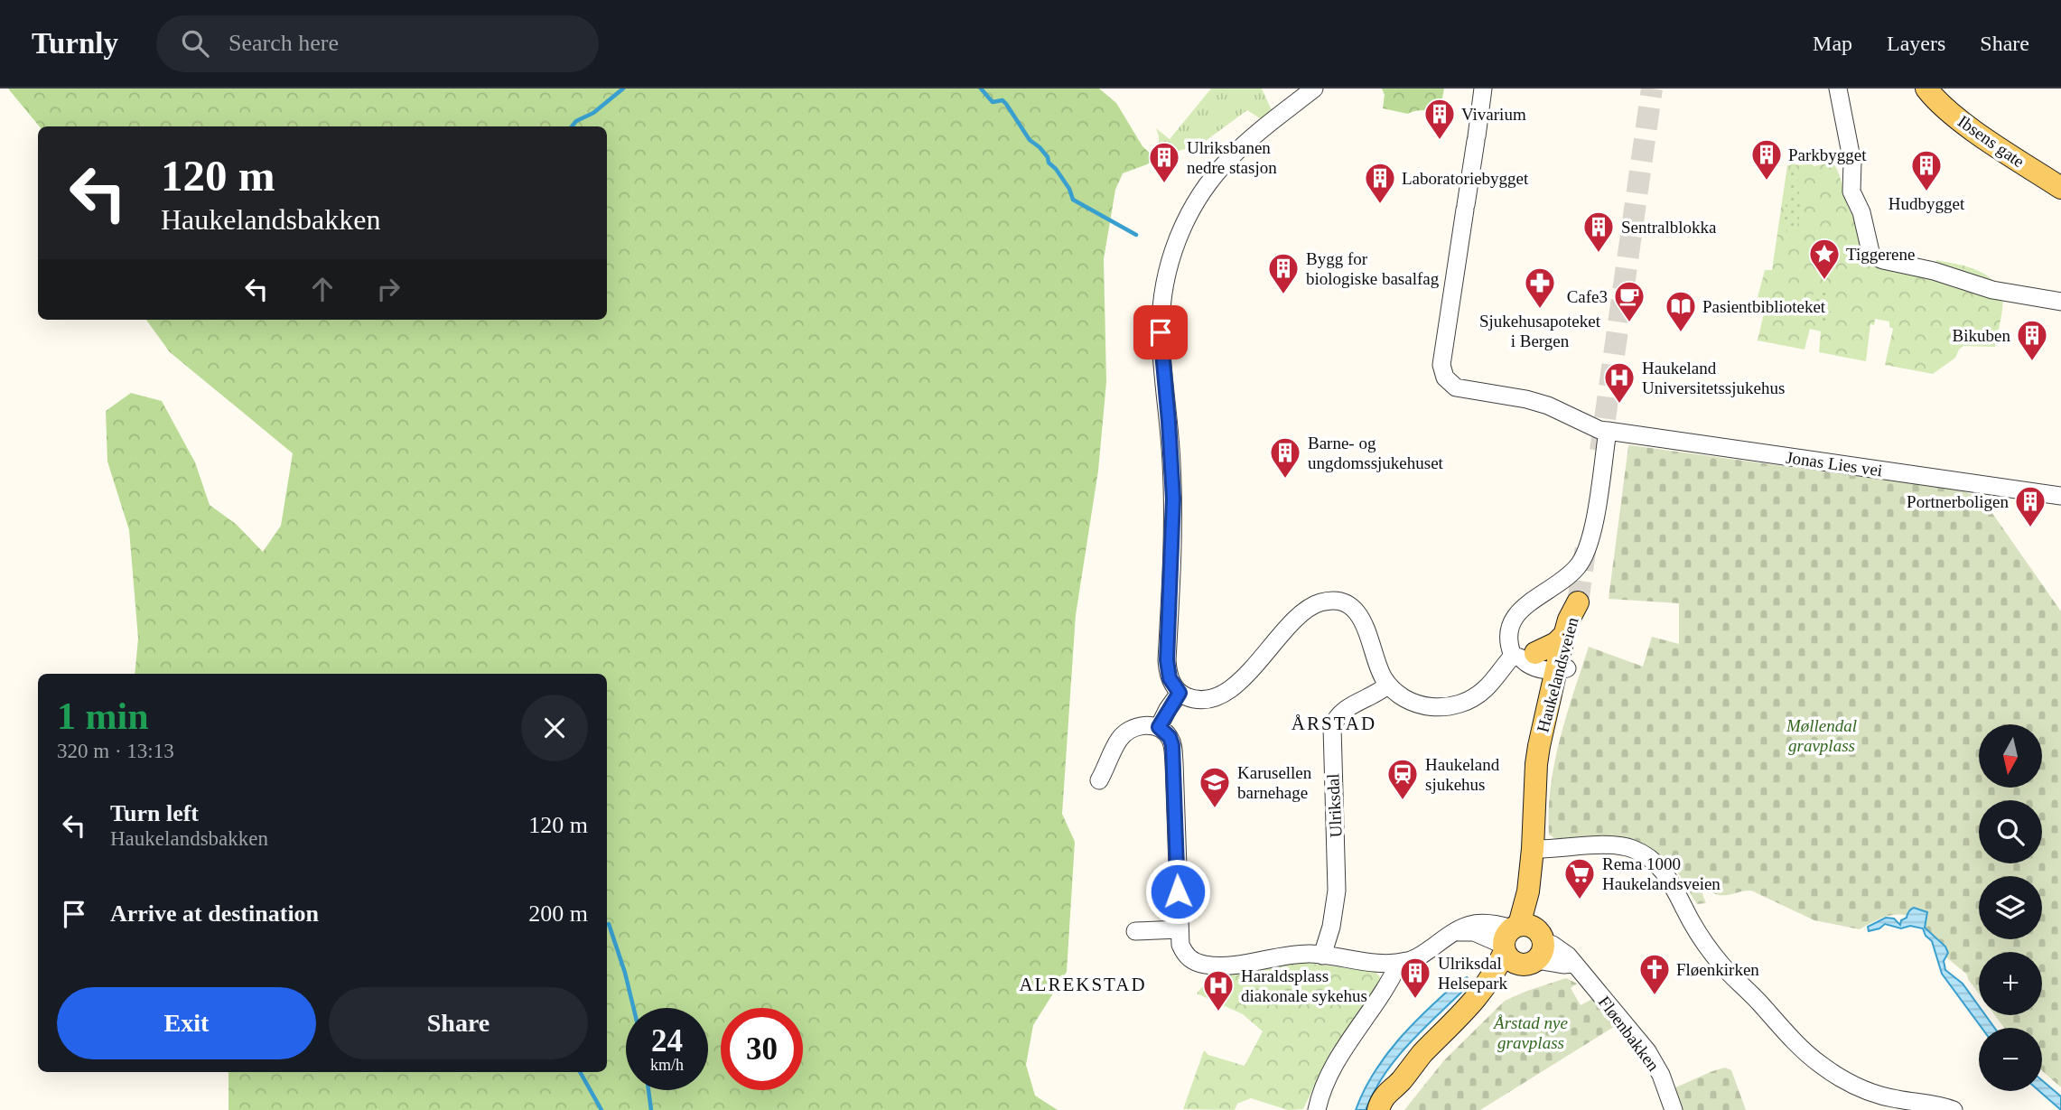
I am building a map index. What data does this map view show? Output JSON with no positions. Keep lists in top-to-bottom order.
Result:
{
  "streets": {
    "main road": ["Ibsens gate", "Haukelandsveien"],
    "street": ["Jonas Lies vei", "Ulriksdal", "Fløenbakken"]
  },
  "crossings": [
    ["Haukelandsveien", "Fløenbakken"]
  ],
  "districts": ["ÅRSTAD", "ALREKSTAD"],
  "parks": ["Møllendal gravplass", "Årstad nye gravplass"],
  "places": {
    "building": [
      "Vivarium",
      "Parkbygget",
      "Ulriksbanen nedre stasjon",
      "Hudbygget",
      "Laboratoriebygget",
      "Sentralblokka",
      "Bygg for biologiske basalfag",
      "Bikuben",
      "Barne- og ungdomssjukehuset",
      "Portnerboligen",
      "Ulriksdal Helsepark"
    ],
    "place": ["Tiggerene"],
    "pharmacy": ["Sjukehusapoteket i Bergen"],
    "cafe": ["Cafe3"],
    "library": ["Pasientbiblioteket"],
    "hospital": ["Haukeland Universitetssjukehus", "Haraldsplass diakonale sykehus"],
    "station": ["Haukeland sjukehus"],
    "school or university": ["Karusellen barnehage"],
    "supermarket": ["Rema 1000 Haukelandsveien"],
    "church": ["Fløenkirken"]
  },
  "north": "bottom",
  "page": {
    "header": "Turnly",
    "search": "Search here",
    "nav": ["Map", "Layers", "Share"],
    "turn": ["120 m", "Haukelandsbakken"],
    "heading": ["1 min", "320 m · 13:13"],
    "map_buttons": ["+", "−"],
    "list": [
      {
        "name": "Turn left",
        "note": "Haukelandsbakken",
        "value": "120 m"
      },
      {
        "name": "Arrive at destination",
        "value": "200 m"
      }
    ],
    "buttons": ["Exit", "Share"],
    "speed": "24 km/h",
    "limit": "30"
  }
}
